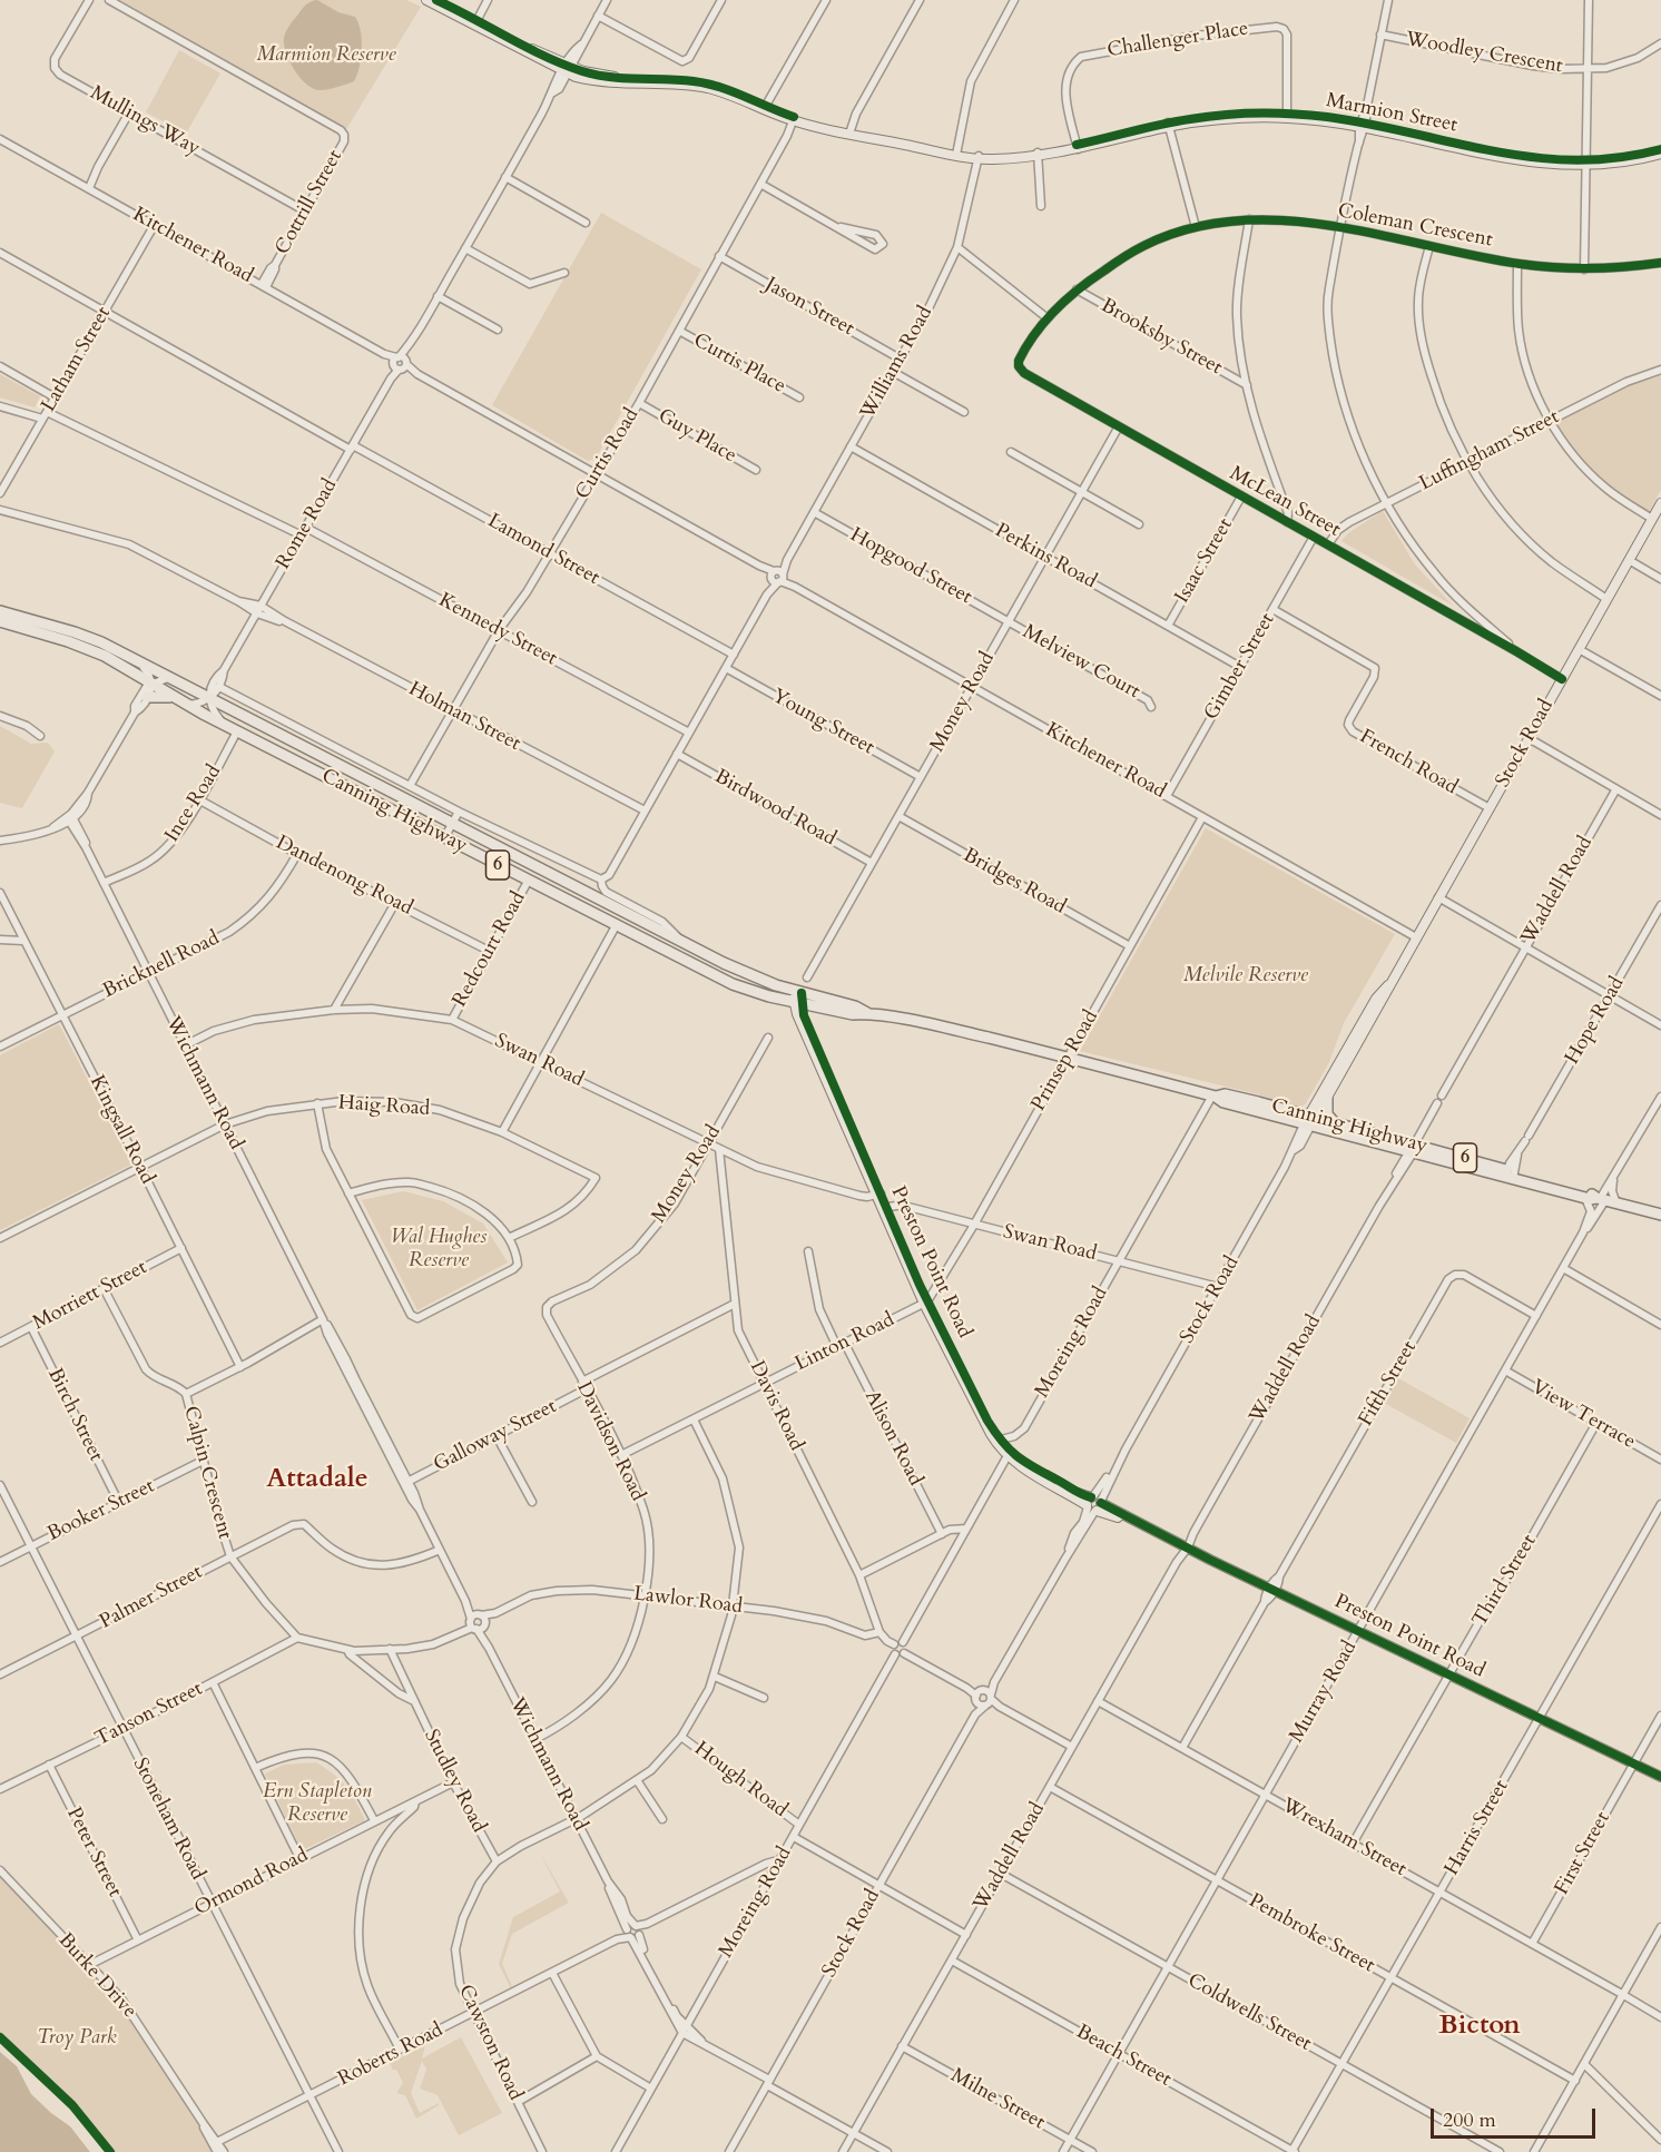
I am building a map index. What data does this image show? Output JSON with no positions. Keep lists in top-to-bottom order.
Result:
{
  "streets": {
    "highway": ["Canning Highway", "6"],
    "main road": ["Marmion Street", "Stock Road", "Preston Point Road"],
    "street": [
      "Challenger Place",
      "Woodley Crescent",
      "Mullings Way",
      "Cottrill Street",
      "Coleman Crescent",
      "Kitchener Road",
      "Jason Street",
      "Brooksby Street",
      "Latham Street",
      "Williams Road",
      "Curtis Place",
      "Guy Place",
      "Luffingham Street",
      "Curtis Road",
      "McLean Street",
      "Rome Road",
      "Lamond Street",
      "Perkins Road",
      "Isaac Street",
      "Hopgood Street",
      "Kennedy Street",
      "Melview Court",
      "Gimber Street",
      "Money Road",
      "Holman Street",
      "Young Street",
      "French Road",
      "Ince Road",
      "Birdwood Road",
      "Dandenong Road",
      "Bridges Road",
      "Waddell Road",
      "Redcourt Road",
      "Bricknell Road",
      "Hope Road",
      "Swan Road",
      "Prinsep Road",
      "Wichmann Road",
      "Haig Road",
      "Kingsall Road",
      "Morriett Street",
      "Linton Road",
      "Moreing Road",
      "Fifth Street",
      "Davis Road",
      "Birch Street",
      "View Terrace",
      "Galloway Street",
      "Alison Road",
      "Davidson Road",
      "Calpin Crescent",
      "Booker Street",
      "Third Street",
      "Palmer Street",
      "Lawlor Road",
      "Murray Road",
      "Tanson Street",
      "Hough Road",
      "Studley Road",
      "Stoneham Road",
      "Harris Street",
      "Wrexham Street",
      "Peter Street",
      "First Street",
      "Ormond Road",
      "Pembroke Street",
      "Burke Drive",
      "Coldwells Street",
      "Cawston Road",
      "Roberts Road",
      "Beach Street",
      "Milne Street"
    ]
  },
  "crossings": [
    ["Challenger Place", "Marmion Street"],
    ["Marmion Street", "Williams Road"],
    ["Marmion Street", "Curtis Road"],
    ["Marmion Street", "Rome Road"],
    ["Mullings Way", "Cottrill Street"],
    ["Cottrill Street", "Kitchener Road"],
    ["Coleman Crescent", "Brooksby Street"],
    ["Coleman Crescent", "McLean Street"],
    ["Kitchener Road", "Latham Street"],
    ["Kitchener Road", "Williams Road"],
    ["Kitchener Road", "Curtis Road"],
    ["Kitchener Road", "Rome Road"],
    ["Kitchener Road", "Gimber Street"],
    ["Kitchener Road", "Money Road"],
    ["Kitchener Road", "Stock Road"],
    ["Kitchener Road", "Prinsep Road"],
    ["Jason Street", "Williams Road"],
    ["Jason Street", "Curtis Road"],
    ["Latham Street", "Lamond Street"],
    ["Williams Road", "Perkins Road"],
    ["Williams Road", "Hopgood Street"],
    ["Curtis Place", "Curtis Road"],
    ["Guy Place", "Curtis Road"],
    ["Luffingham Street", "McLean Street"],
    ["Curtis Road", "Lamond Street"],
    ["Curtis Road", "Kennedy Street"],
    ["Curtis Road", "Holman Street"],
    ["Curtis Road", "Canning Highway"],
    ["McLean Street", "Isaac Street"],
    ["McLean Street", "Gimber Street"],
    ["McLean Street", "Money Road"],
    ["McLean Street", "Stock Road"],
    ["Rome Road", "Lamond Street"],
    ["Rome Road", "Kennedy Street"],
    ["Rome Road", "Holman Street"],
    ["Rome Road", "Canning Highway"],
    ["Perkins Road", "Isaac Street"],
    ["Perkins Road", "Gimber Street"],
    ["Perkins Road", "Money Road"],
    ["Hopgood Street", "Melview Court"],
    ["Hopgood Street", "Money Road"],
    ["Melview Court", "Money Road"],
    ["Gimber Street", "French Road"],
    ["Money Road", "Young Street"],
    ["Money Road", "Birdwood Road"],
    ["Money Road", "Bridges Road"],
    ["Money Road", "Swan Road"],
    ["Money Road", "Davidson Road"],
    ["Stock Road", "French Road"],
    ["Stock Road", "Canning Highway"],
    ["Stock Road", "Swan Road"],
    ["Stock Road", "Preston Point Road"],
    ["Ince Road", "Canning Highway"],
    ["Ince Road", "Dandenong Road"],
    ["Ince Road", "Wichmann Road"],
    ["Canning Highway", "Waddell Road"],
    ["Canning Highway", "Redcourt Road"],
    ["Canning Highway", "Hope Road"],
    ["Canning Highway", "Prinsep Road"],
    ["Canning Highway", "Preston Point Road"],
    ["Canning Highway", "Moreing Road"],
    ["Canning Highway", "Murray Road"],
    ["Dandenong Road", "Redcourt Road"],
    ["Dandenong Road", "Bricknell Road"],
    ["Bridges Road", "Prinsep Road"],
    ["Waddell Road", "Preston Point Road"],
    ["Waddell Road", "Wrexham Street"],
    ["Waddell Road", "Pembroke Street"],
    ["Waddell Road", "Coldwells Street"],
    ["Waddell Road", "Beach Street"],
    ["Waddell Road", "Milne Street"],
    ["Redcourt Road", "Swan Road"],
    ["Bricknell Road", "Wichmann Road"],
    ["Bricknell Road", "Kingsall Road"],
    ["Swan Road", "Prinsep Road"],
    ["Swan Road", "Wichmann Road"],
    ["Swan Road", "Preston Point Road"],
    ["Swan Road", "Moreing Road"],
    ["Swan Road", "Davis Road"],
    ["Prinsep Road", "Preston Point Road"],
    ["Prinsep Road", "Linton Road"],
    ["Wichmann Road", "Haig Road"],
    ["Wichmann Road", "Moreing Road"],
    ["Wichmann Road", "Galloway Street"],
    ["Wichmann Road", "Davidson Road"],
    ["Wichmann Road", "Calpin Crescent"],
    ["Wichmann Road", "Palmer Street"],
    ["Wichmann Road", "Lawlor Road"],
    ["Wichmann Road", "Cawston Road"],
    ["Wichmann Road", "Roberts Road"],
    ["Haig Road", "Kingsall Road"],
    ["Kingsall Road", "Morriett Street"],
    ["Kingsall Road", "Calpin Crescent"],
    ["Preston Point Road", "Linton Road"],
    ["Preston Point Road", "Moreing Road"],
    ["Preston Point Road", "Fifth Street"],
    ["Preston Point Road", "Third Street"],
    ["Preston Point Road", "Murray Road"],
    ["Preston Point Road", "Harris Street"],
    ["Preston Point Road", "First Street"],
    ["Morriett Street", "Birch Street"],
    ["Linton Road", "Davis Road"],
    ["Linton Road", "Alison Road"],
    ["Linton Road", "Davidson Road"],
    ["Linton Road", "Cawston Road"],
    ["Moreing Road", "Hough Road"],
    ["Fifth Street", "Murray Road"],
    ["Fifth Street", "Wrexham Street"],
    ["Davis Road", "Lawlor Road"],
    ["Birch Street", "Booker Street"],
    ["View Terrace", "Third Street"],
    ["View Terrace", "Murray Road"],
    ["Galloway Street", "Davidson Road"],
    ["Davidson Road", "Lawlor Road"],
    ["Calpin Crescent", "Booker Street"],
    ["Calpin Crescent", "Palmer Street"],
    ["Calpin Crescent", "Tanson Street"],
    ["Booker Street", "Stoneham Road"],
    ["Third Street", "Wrexham Street"],
    ["Palmer Street", "Stoneham Road"],
    ["Lawlor Road", "Cawston Road"],
    ["Murray Road", "Wrexham Street"],
    ["Murray Road", "Pembroke Street"],
    ["Murray Road", "Coldwells Street"],
    ["Murray Road", "Beach Street"],
    ["Murray Road", "Milne Street"],
    ["Tanson Street", "Stoneham Road"],
    ["Tanson Street", "Peter Street"],
    ["Hough Road", "Cawston Road"],
    ["Studley Road", "Ormond Road"],
    ["Studley Road", "Cawston Road"],
    ["Stoneham Road", "Ormond Road"],
    ["Stoneham Road", "Roberts Road"],
    ["Harris Street", "Wrexham Street"],
    ["Harris Street", "Pembroke Street"],
    ["Harris Street", "Coldwells Street"],
    ["Harris Street", "Beach Street"],
    ["Wrexham Street", "First Street"],
    ["Peter Street", "Ormond Road"],
    ["Ormond Road", "Burke Drive"],
    ["Burke Drive", "Roberts Road"],
    ["Cawston Road", "Roberts Road"]
  ],
  "districts": ["Attadale", "Bicton"],
  "parks": [
    "Marmion Reserve",
    "Melvile Reserve",
    "Wal Hughes Reserve",
    "Ern Stapleton Reserve",
    "Troy Park"
  ],
  "scale_bar": "200 m"
}
